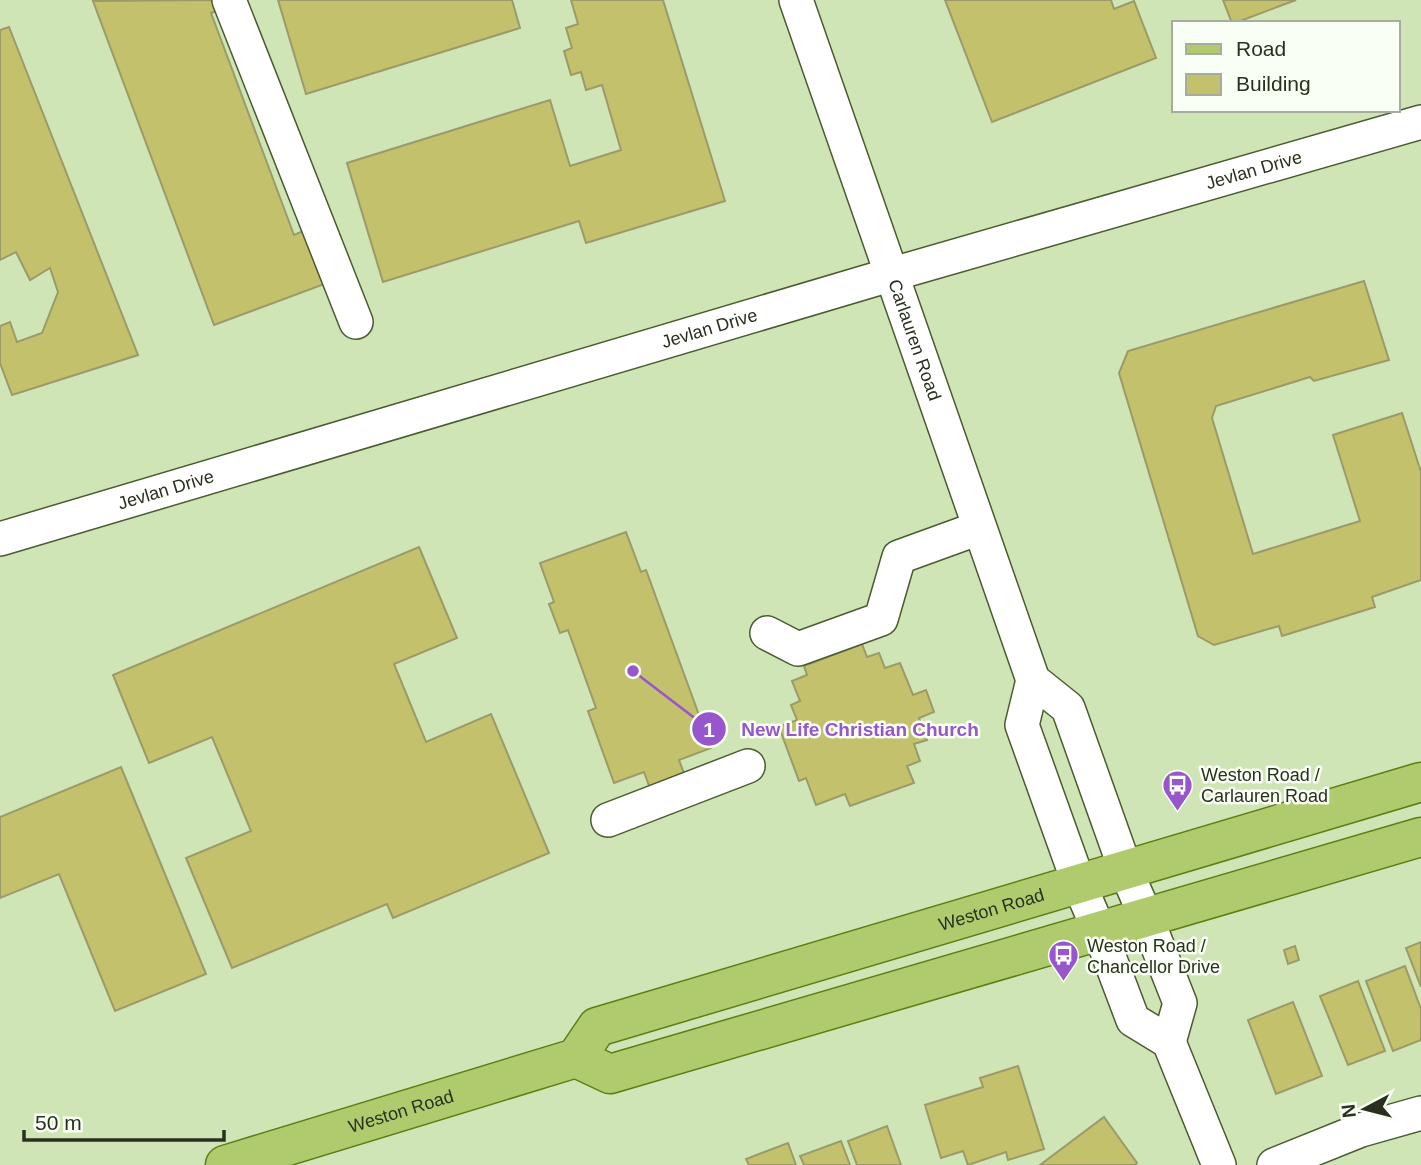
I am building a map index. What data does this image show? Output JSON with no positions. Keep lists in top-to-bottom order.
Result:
{
  "streets": {
    "main road": ["Weston Road"],
    "street": ["Jevlan Drive", "Carlauren Road"]
  },
  "crossings": [
    ["Jevlan Drive", "Carlauren Road"]
  ],
  "places": {
    "other": ["New Life Christian Church"],
    "bus stop": ["Weston Road / Carlauren Road", "Weston Road / Chancellor Drive"]
  },
  "legend": ["Road", "Building"],
  "scale_bar": "50 m",
  "north": "left"
}
